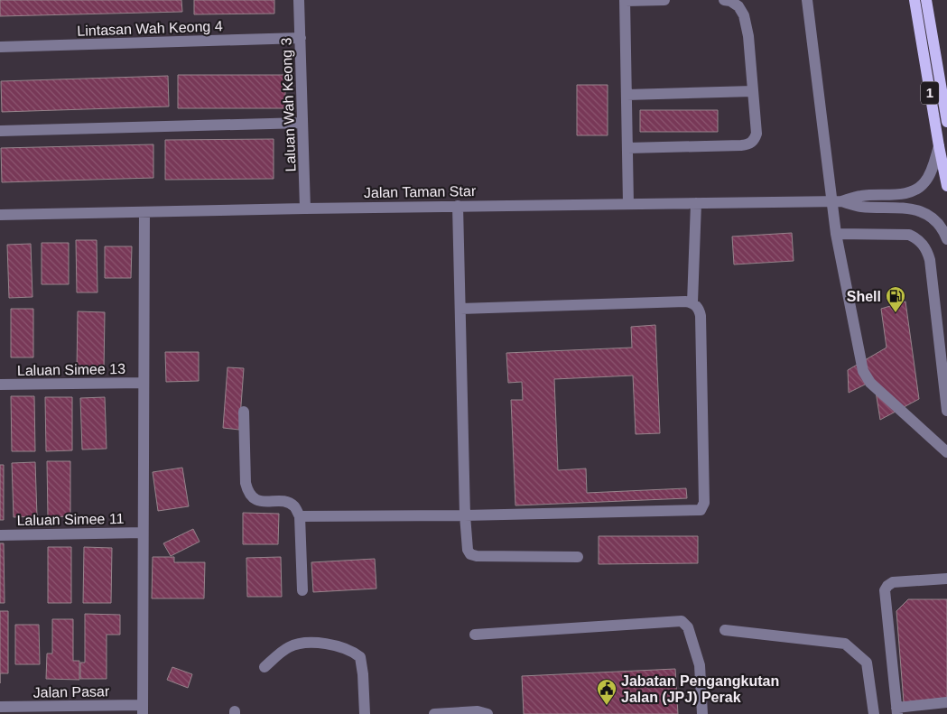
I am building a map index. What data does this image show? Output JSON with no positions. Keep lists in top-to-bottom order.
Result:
{
  "streets": {
    "main road": ["1"],
    "street": [
      "Lintasan Wah Keong 4",
      "Laluan Wah Keong 3",
      "Jalan Taman Star",
      "Laluan Simee 13",
      "Laluan Simee 11",
      "Jalan Pasar"
    ]
  },
  "crossings": [
    ["Lintasan Wah Keong 4", "Laluan Wah Keong 3"],
    ["1", "Jalan Taman Star"],
    ["Laluan Wah Keong 3", "Jalan Taman Star"]
  ],
  "places": {
    "fuel station": ["Shell"],
    "public building": ["Jabatan Pengangkutan Jalan (JPJ) Perak"]
  }
}
